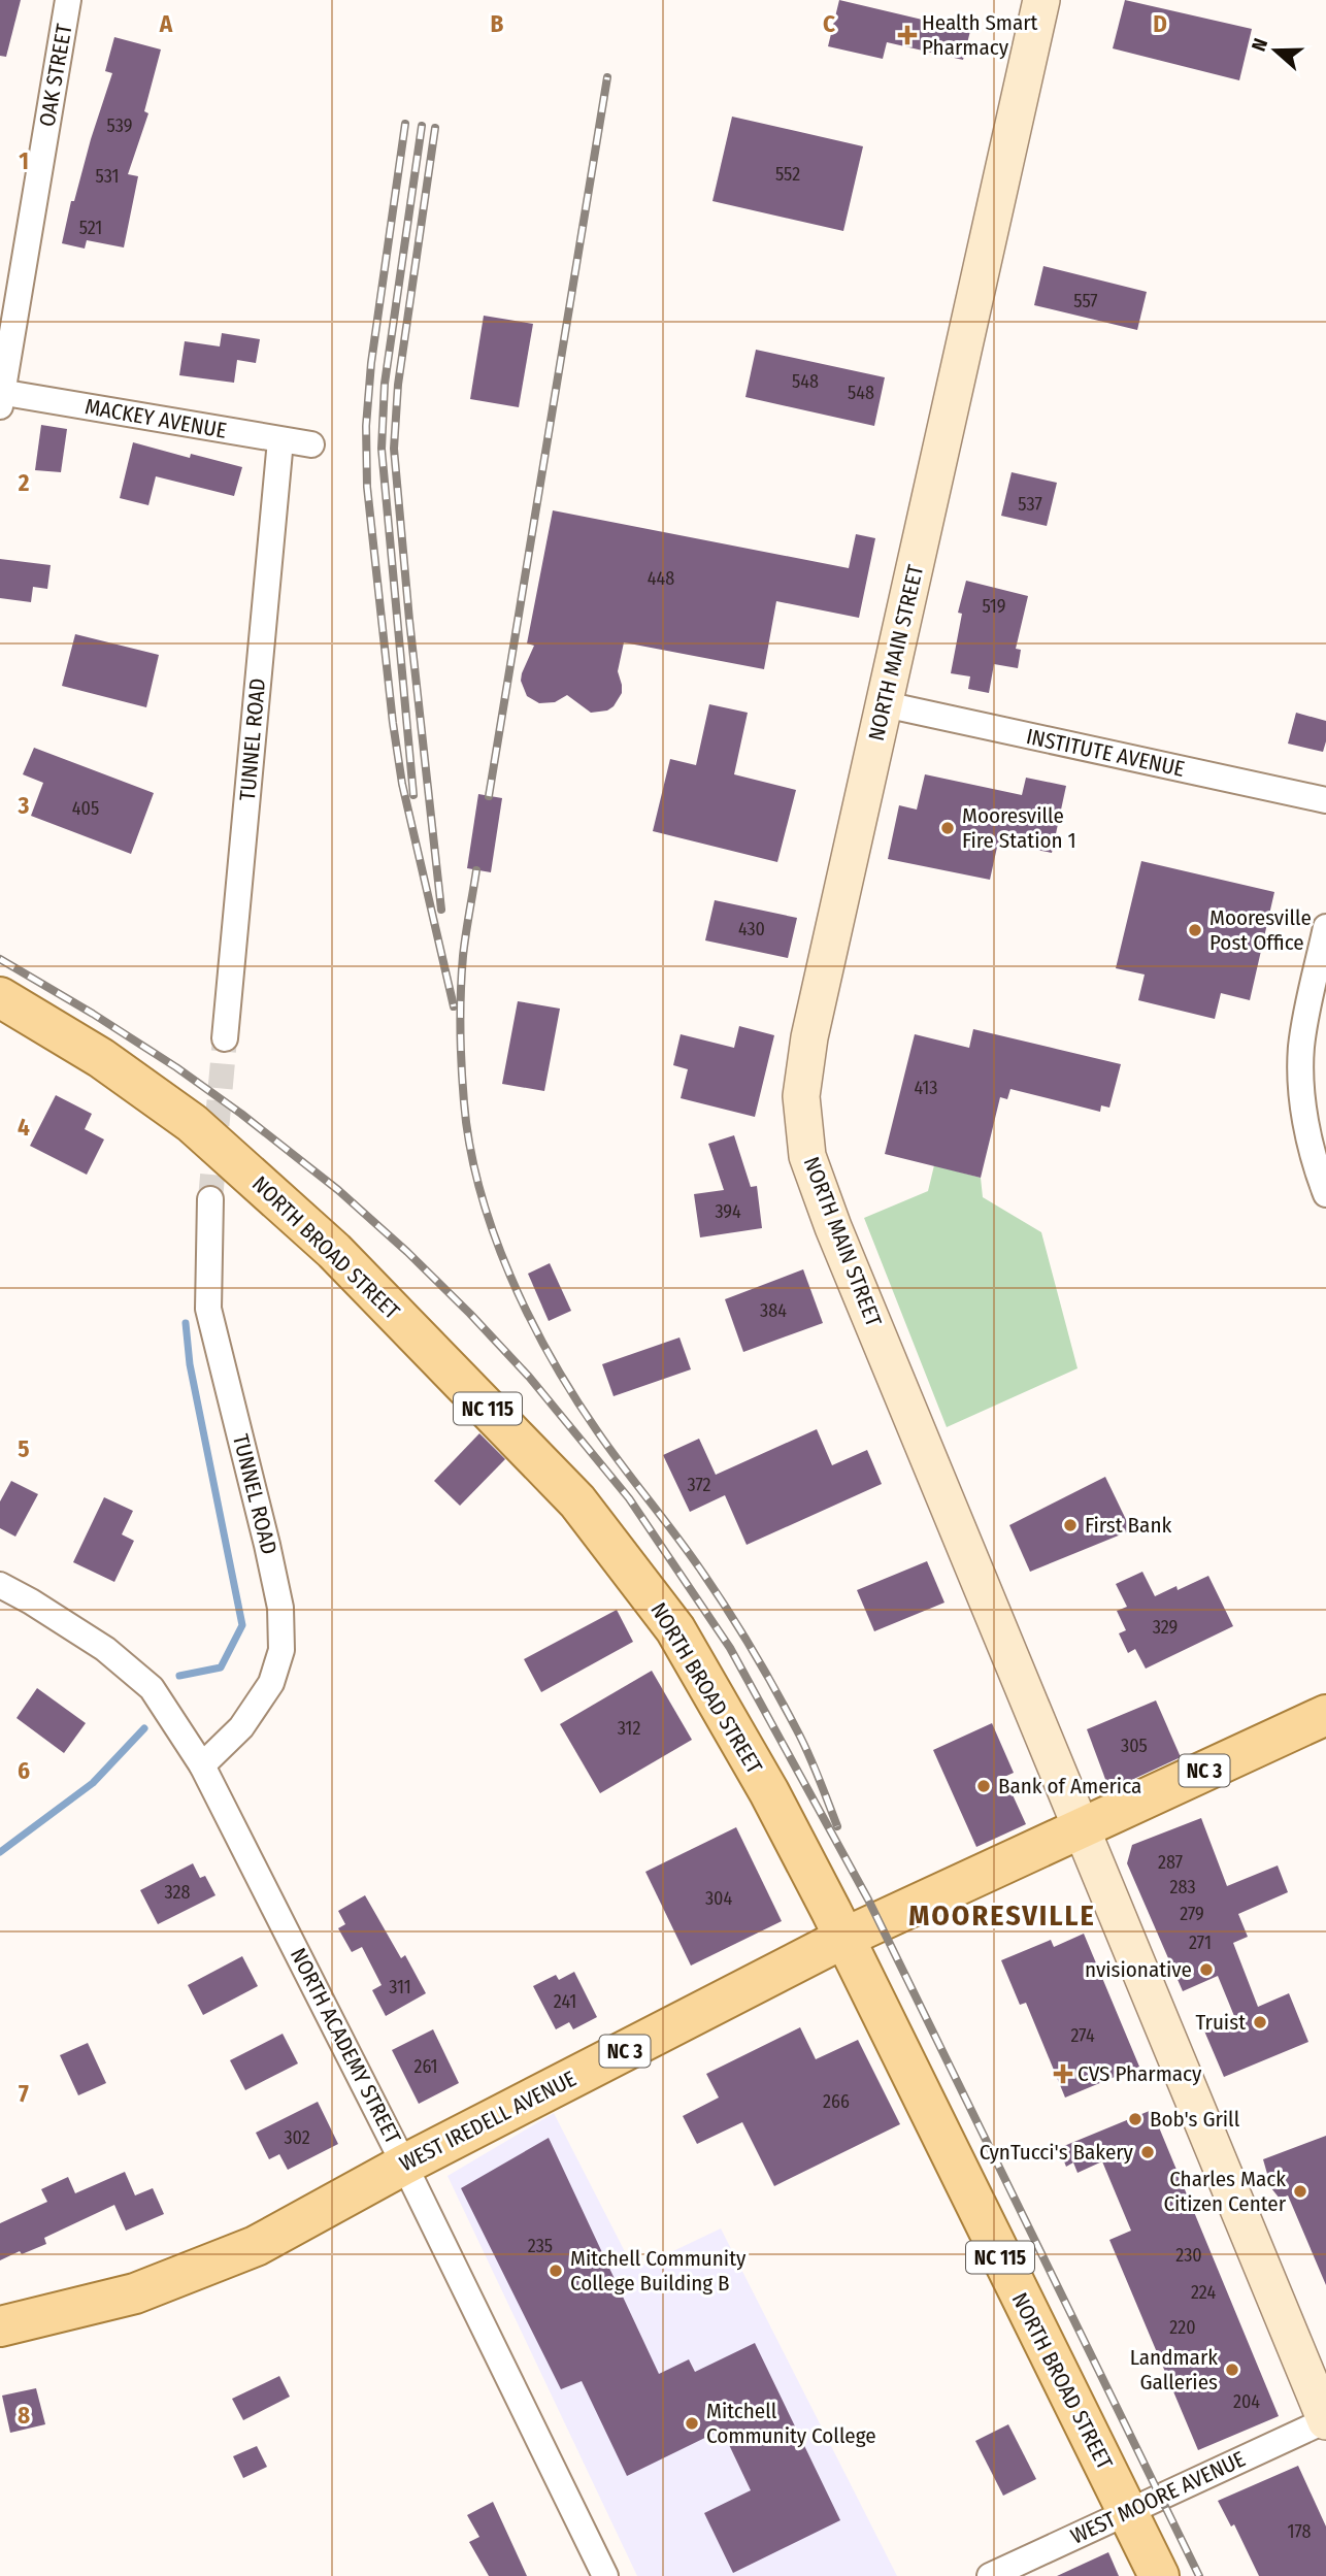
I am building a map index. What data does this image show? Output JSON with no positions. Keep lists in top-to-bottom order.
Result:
{
  "streets": {
    "main road": [
      "NORTH MAIN STREET",
      "NORTH BROAD STREET",
      "NC 115",
      "NC 3",
      "WEST IREDELL AVENUE"
    ],
    "street": [
      "OAK STREET",
      "MACKEY AVENUE",
      "TUNNEL ROAD",
      "INSTITUTE AVENUE",
      "NORTH ACADEMY STREET",
      "WEST MOORE AVENUE"
    ]
  },
  "crossings": [
    ["OAK STREET", "MACKEY AVENUE"],
    ["MACKEY AVENUE", "TUNNEL ROAD"],
    ["NORTH MAIN STREET", "INSTITUTE AVENUE"],
    ["NORTH MAIN STREET", "NC 3"],
    ["NORTH MAIN STREET", "WEST IREDELL AVENUE"],
    ["NORTH MAIN STREET", "WEST MOORE AVENUE"],
    ["TUNNEL ROAD", "NORTH ACADEMY STREET"],
    ["NORTH BROAD STREET", "WEST IREDELL AVENUE"],
    ["NORTH BROAD STREET", "WEST MOORE AVENUE"],
    ["NC 3", "WEST IREDELL AVENUE"],
    ["NORTH ACADEMY STREET", "WEST IREDELL AVENUE"]
  ],
  "districts": ["MOORESVILLE"],
  "places": {
    "health": ["Health Smart Pharmacy", "CVS Pharmacy"],
    "other": [
      "Mooresville Fire Station 1",
      "Mooresville Post Office",
      "First Bank",
      "Bank of America",
      "nvisionative",
      "Truist",
      "Bob's Grill",
      "CynTucci's Bakery",
      "Charles Mack Citizen Center",
      "Mitchell Community College Building B",
      "Landmark Galleries",
      "Mitchell Community College"
    ]
  },
  "house_numbers": [
    "539",
    "552",
    "531",
    "521",
    "557",
    "548",
    "548",
    "537",
    "448",
    "519",
    "405",
    "430",
    "413",
    "394",
    "384",
    "372",
    "329",
    "312",
    "305",
    "287",
    "283",
    "328",
    "304",
    "279",
    "271",
    "311",
    "241",
    "274",
    "261",
    "266",
    "302",
    "235",
    "230",
    "224",
    "220",
    "204",
    "178"
  ],
  "north": "left",
  "grid": {
    "columns": [
      "A",
      "B",
      "C",
      "D"
    ],
    "rows": [
      "1",
      "2",
      "3",
      "4",
      "5",
      "6",
      "7",
      "8"
    ]
  }
}
